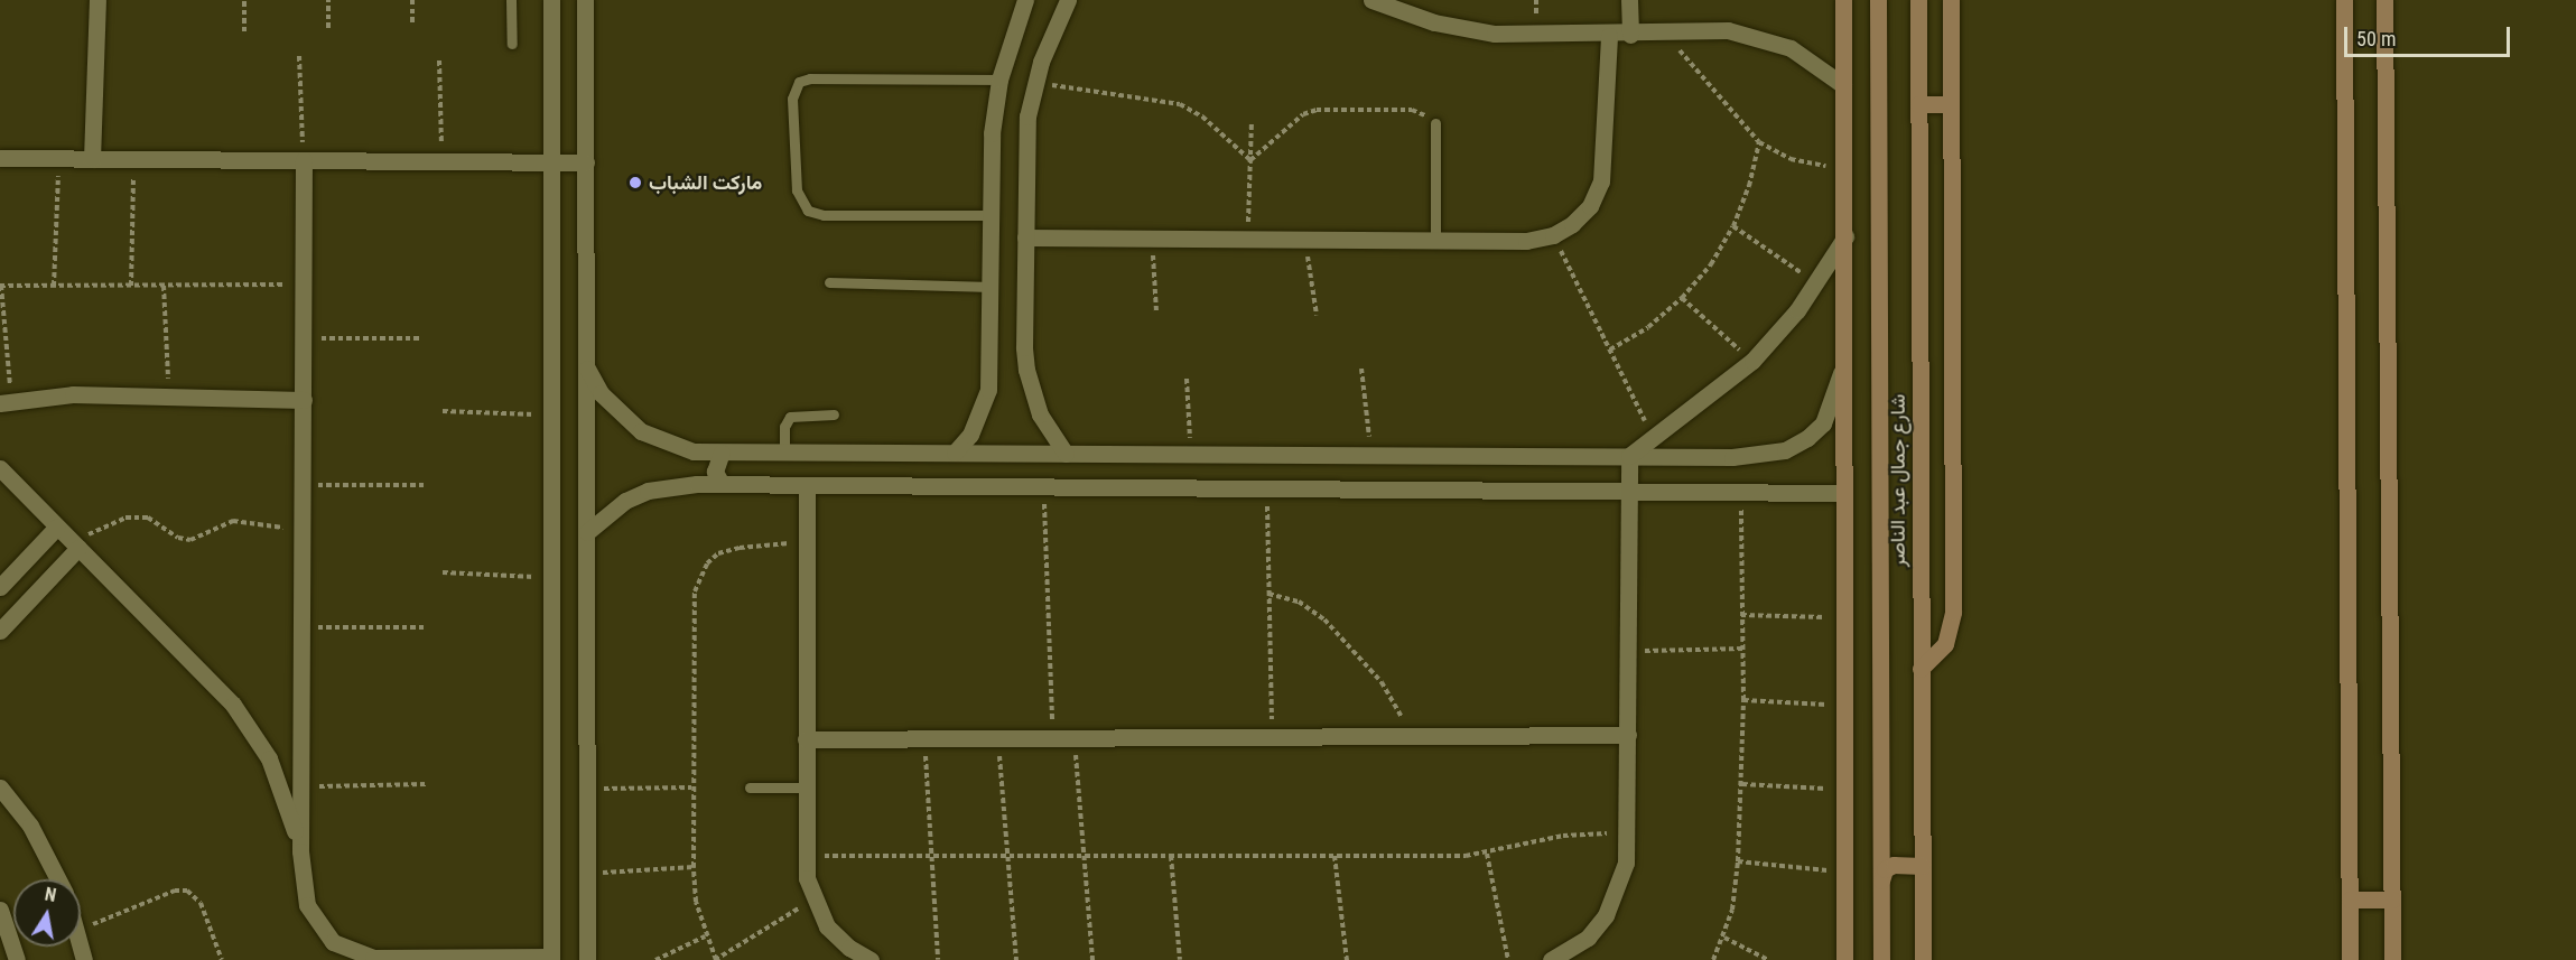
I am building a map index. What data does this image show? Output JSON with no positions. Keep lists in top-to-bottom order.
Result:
{
  "streets": {
    "main road": ["شارع جمال عبد الناصر"]
  },
  "places": ["ماركت الشباب"],
  "scale_bar": "50 m",
  "north": "top"
}
